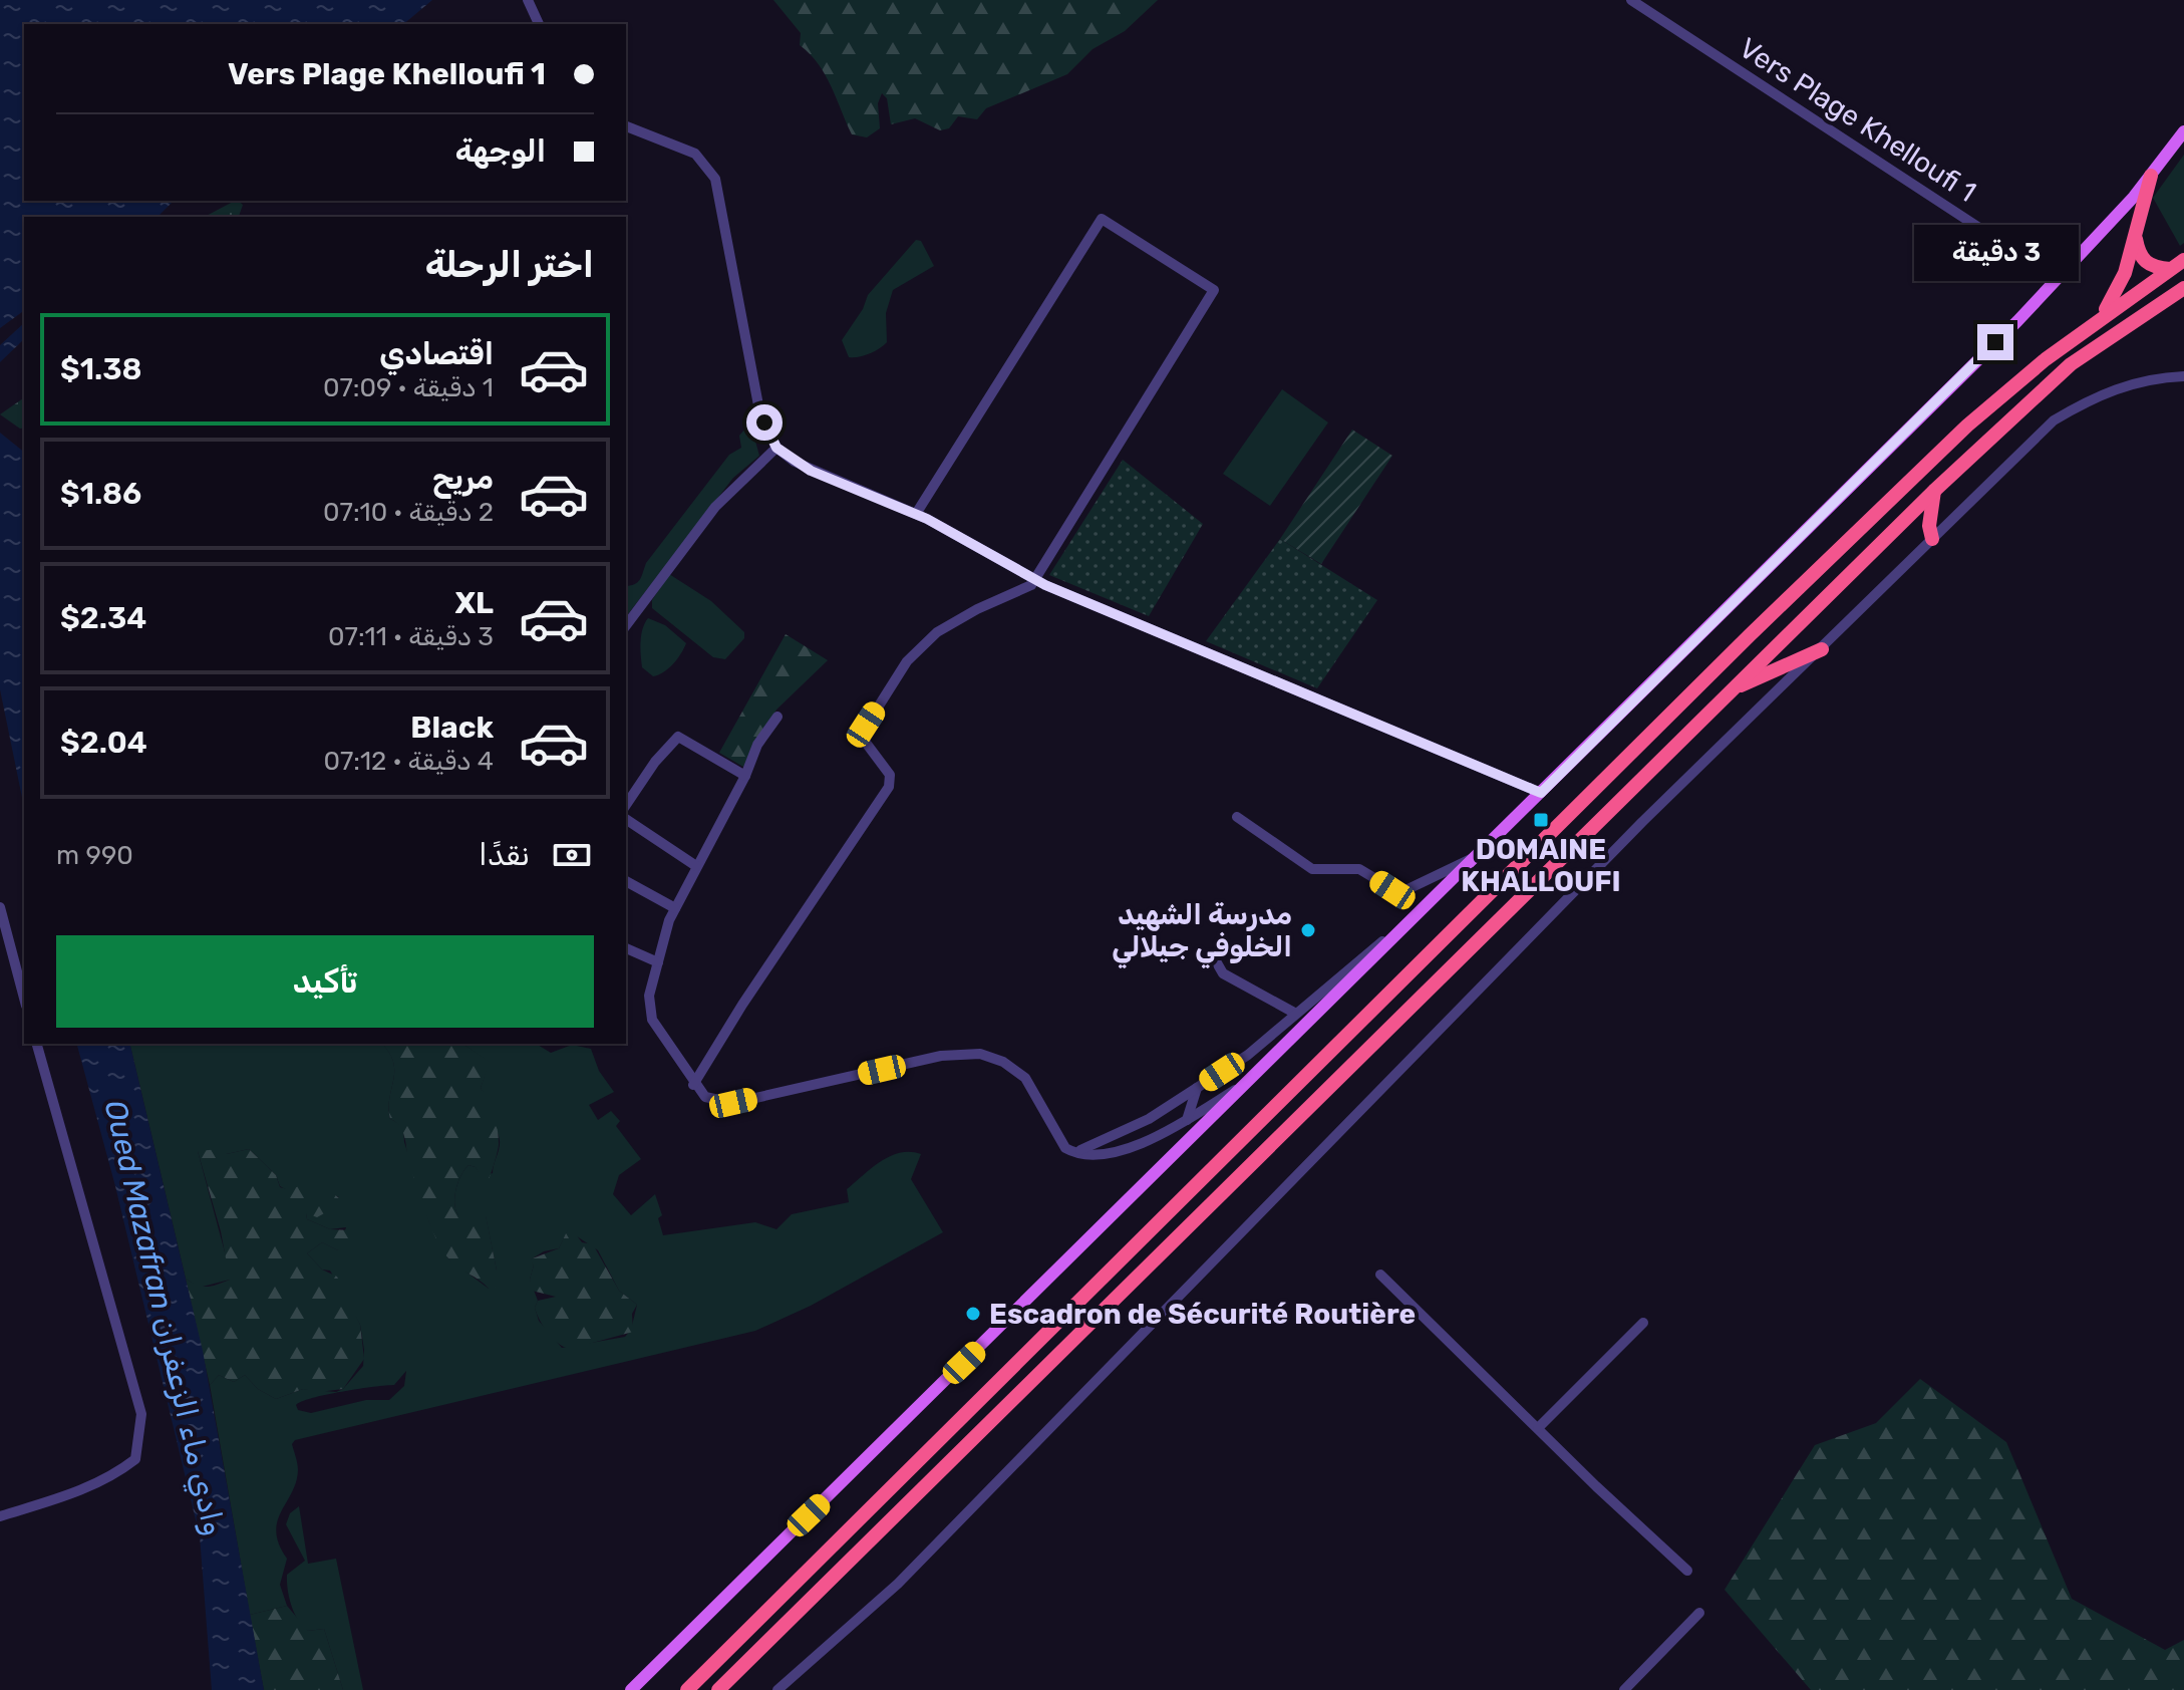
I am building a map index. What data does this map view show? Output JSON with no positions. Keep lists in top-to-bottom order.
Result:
{
  "streets": {
    "street": ["Vers Plage Khelloufi 1"]
  },
  "water": ["Oued Mazafran وادي ماء الزعفران"],
  "places": {
    "transit": ["DOMAINE KHALLOUFI"],
    "other": ["مدرسة الشهيد الخلوفي جيلالي", "Escadron de Sécurité Routière"]
  },
  "page": {
    "banner": ["Vers Plage Khelloufi 1", "الوجهة"],
    "heading": "اختر الرحلة",
    "bubble": "3 دقيقة",
    "list": [
      {
        "name": "اقتصادي",
        "note": "1 دقيقة · 07:09",
        "value": "$1.38"
      },
      {
        "name": "مريح",
        "note": "2 دقيقة · 07:10",
        "value": "$1.86"
      },
      {
        "name": "XL",
        "note": "3 دقيقة · 07:11",
        "value": "$2.34"
      },
      {
        "name": "Black",
        "note": "4 دقيقة · 07:12",
        "value": "$2.04"
      }
    ],
    "pay": ["نقدًا", "990 m"],
    "buttons": "تأكيد"
  }
}
